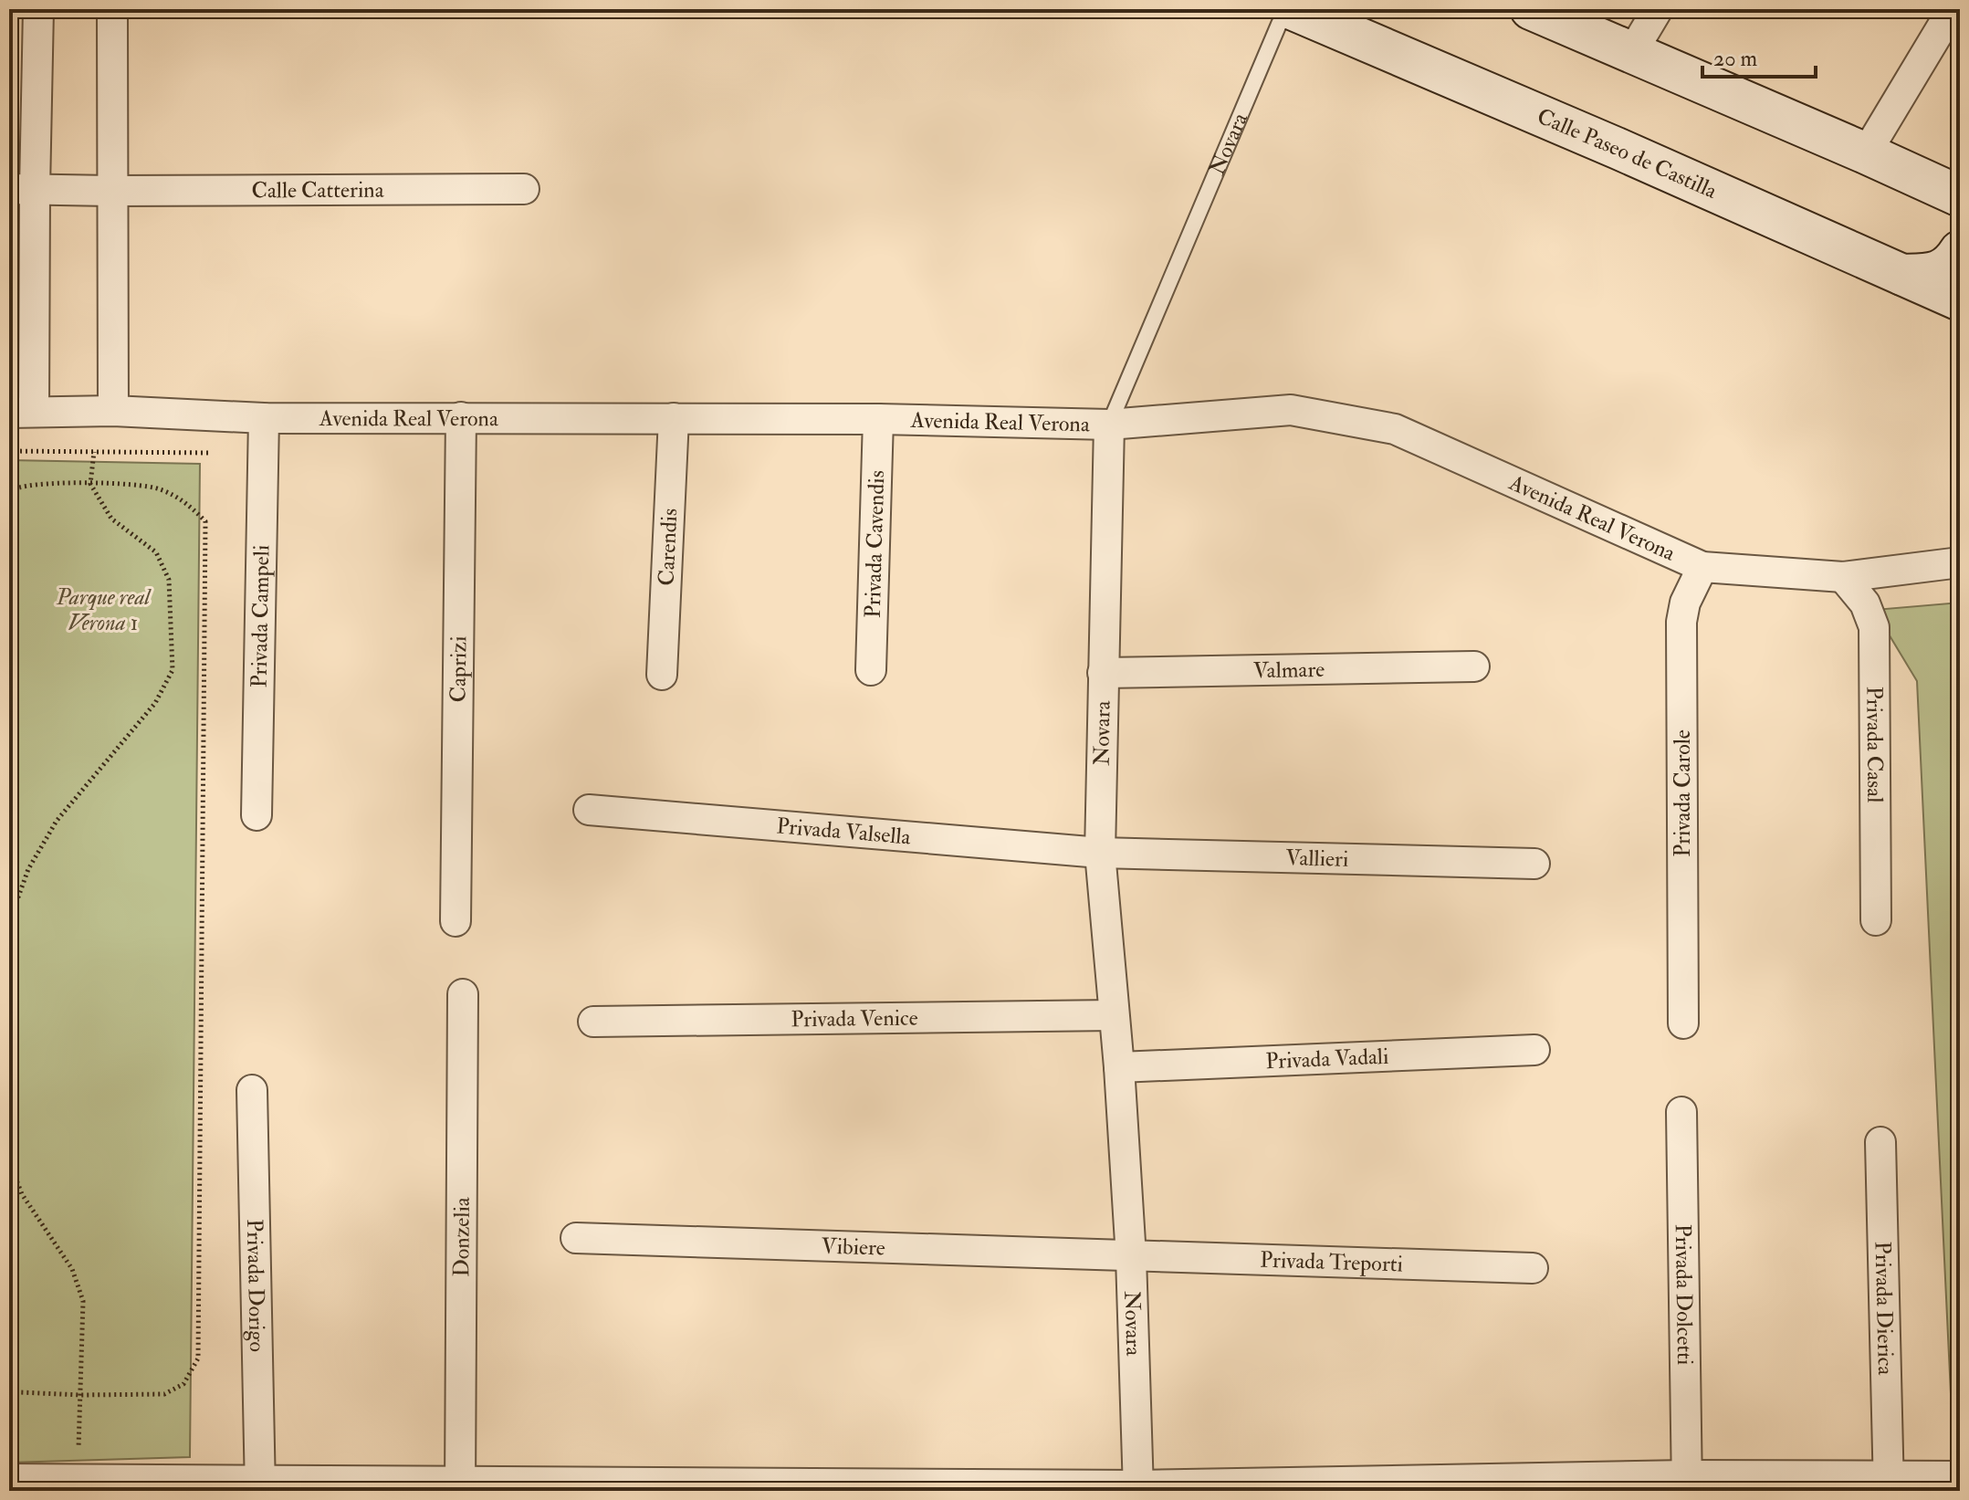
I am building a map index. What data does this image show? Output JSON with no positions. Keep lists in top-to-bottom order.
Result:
{
  "streets": {
    "street": [
      "Novara",
      "Calle Paseo de Castilla",
      "Calle Catterina",
      "Avenida Real Verona",
      "Privada Cavendis",
      "Carendis",
      "Privada Campeli",
      "Caprizi",
      "Valmare",
      "Privada Casal",
      "Privada Carole",
      "Privada Valsella",
      "Vallieri",
      "Privada Venice",
      "Privada Vadali",
      "Donzelia",
      "Vibiere",
      "Privada Treporti",
      "Privada Dorigo",
      "Privada Dolcetti",
      "Privada Dierica"
    ]
  },
  "crossings": [
    ["Novara", "Avenida Real Verona"],
    ["Novara", "Valmare"],
    ["Novara", "Privada Valsella"],
    ["Novara", "Vallieri"],
    ["Novara", "Privada Venice"],
    ["Novara", "Privada Vadali"],
    ["Novara", "Vibiere"],
    ["Novara", "Privada Treporti"],
    ["Avenida Real Verona", "Privada Cavendis"],
    ["Avenida Real Verona", "Carendis"],
    ["Avenida Real Verona", "Privada Campeli"],
    ["Avenida Real Verona", "Caprizi"],
    ["Avenida Real Verona", "Privada Casal"],
    ["Avenida Real Verona", "Privada Carole"],
    ["Privada Valsella", "Vallieri"],
    ["Vibiere", "Privada Treporti"]
  ],
  "parks": ["Parque real Verona 1"],
  "scale_bar": "20 m"
}
